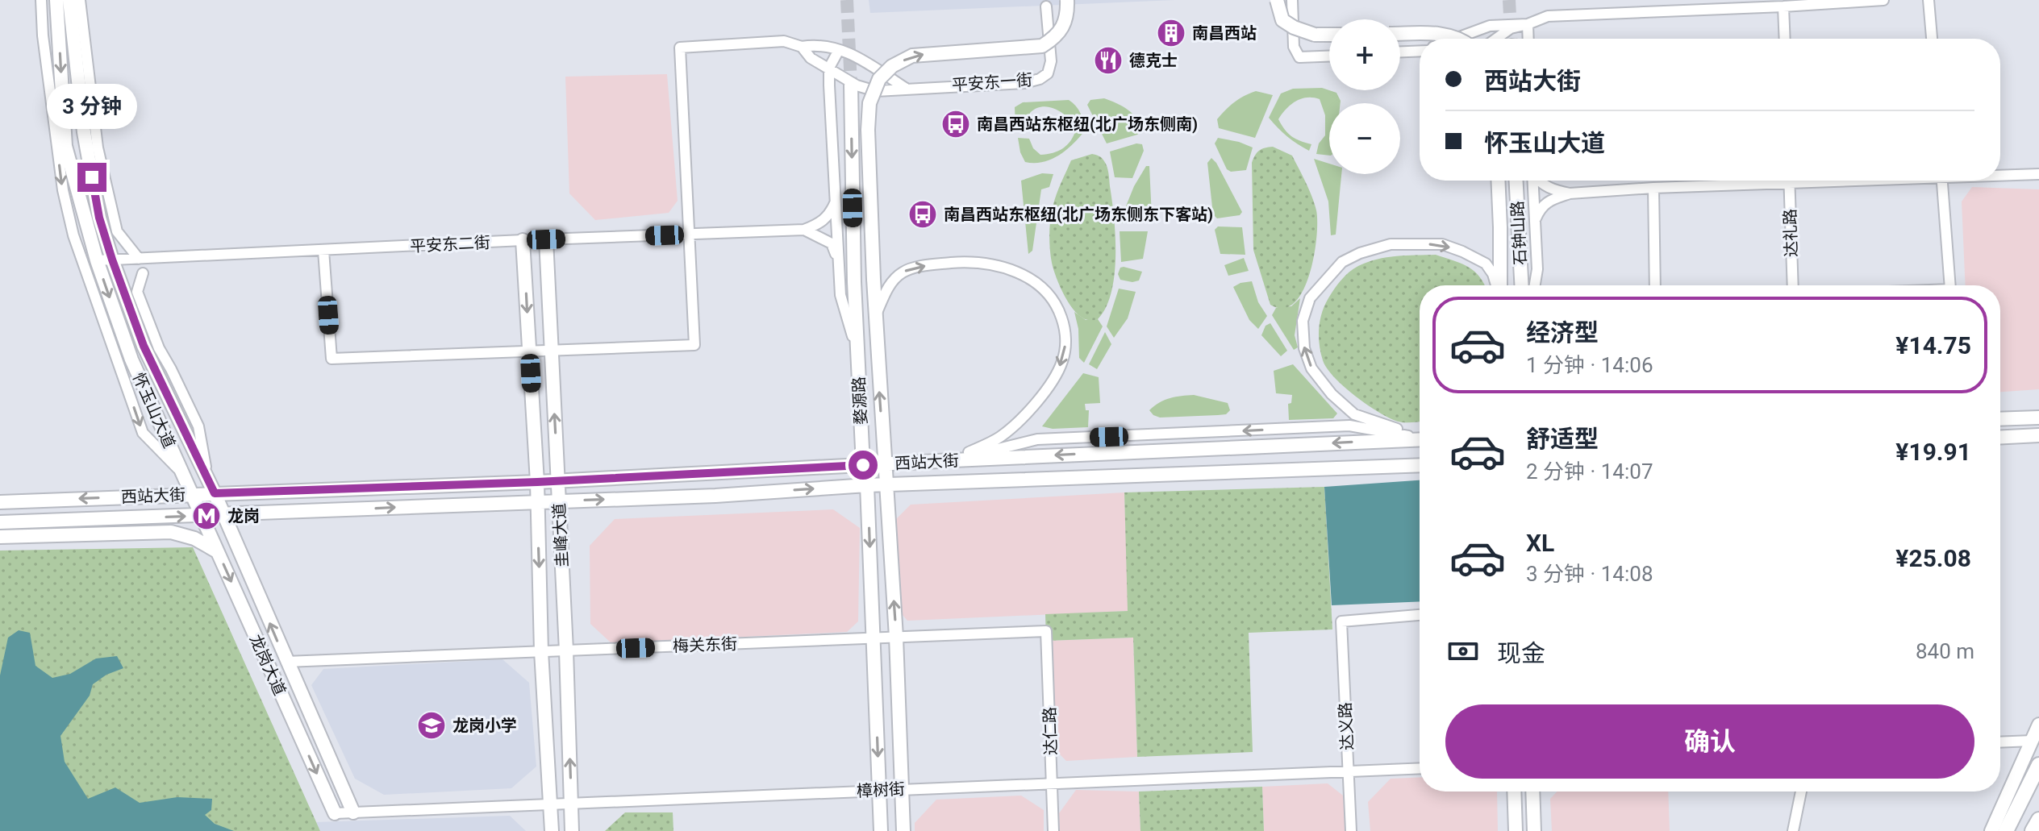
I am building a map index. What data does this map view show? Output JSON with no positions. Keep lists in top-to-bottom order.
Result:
{
  "streets": {
    "main road": [
      "石钟山路",
      "婺源路",
      "怀玉山大道",
      "西站大街",
      "圭峰大道",
      "龙岗大道"
    ],
    "street": [
      "平安东一街",
      "达礼路",
      "平安东二街",
      "梅关东街",
      "达义路",
      "达仁路",
      "樟树街"
    ]
  },
  "crossings": [
    ["平安东二街", "怀玉山大道"],
    ["平安东二街", "圭峰大道"],
    ["婺源路", "西站大街"],
    ["婺源路", "梅关东街"],
    ["婺源路", "樟树街"],
    ["怀玉山大道", "西站大街"],
    ["怀玉山大道", "龙岗大道"],
    ["西站大街", "圭峰大道"],
    ["西站大街", "龙岗大道"],
    ["圭峰大道", "梅关东街"],
    ["圭峰大道", "樟树街"],
    ["梅关东街", "龙岗大道"],
    ["梅关东街", "达仁路"],
    ["龙岗大道", "樟树街"],
    ["达义路", "樟树街"],
    ["达仁路", "樟树街"]
  ],
  "places": {
    "building": ["南昌西站"],
    "restaurant": ["德克士"],
    "bus stop": ["南昌西站东枢纽(北广场东侧南)", "南昌西站东枢纽(北广场东侧东下客站)"],
    "metro station": ["龙岗"],
    "school or university": ["龙岗小学"]
  },
  "page": {
    "map_buttons": ["+", "−"],
    "banner": ["西站大街", "怀玉山大道"],
    "bubble": "3 分钟",
    "list": [
      {
        "name": "经济型",
        "note": "1 分钟 · 14:06",
        "value": "¥14.75"
      },
      {
        "name": "舒适型",
        "note": "2 分钟 · 14:07",
        "value": "¥19.91"
      },
      {
        "name": "XL",
        "note": "3 分钟 · 14:08",
        "value": "¥25.08"
      }
    ],
    "pay": ["现金", "840 m"],
    "buttons": "确认"
  }
}
